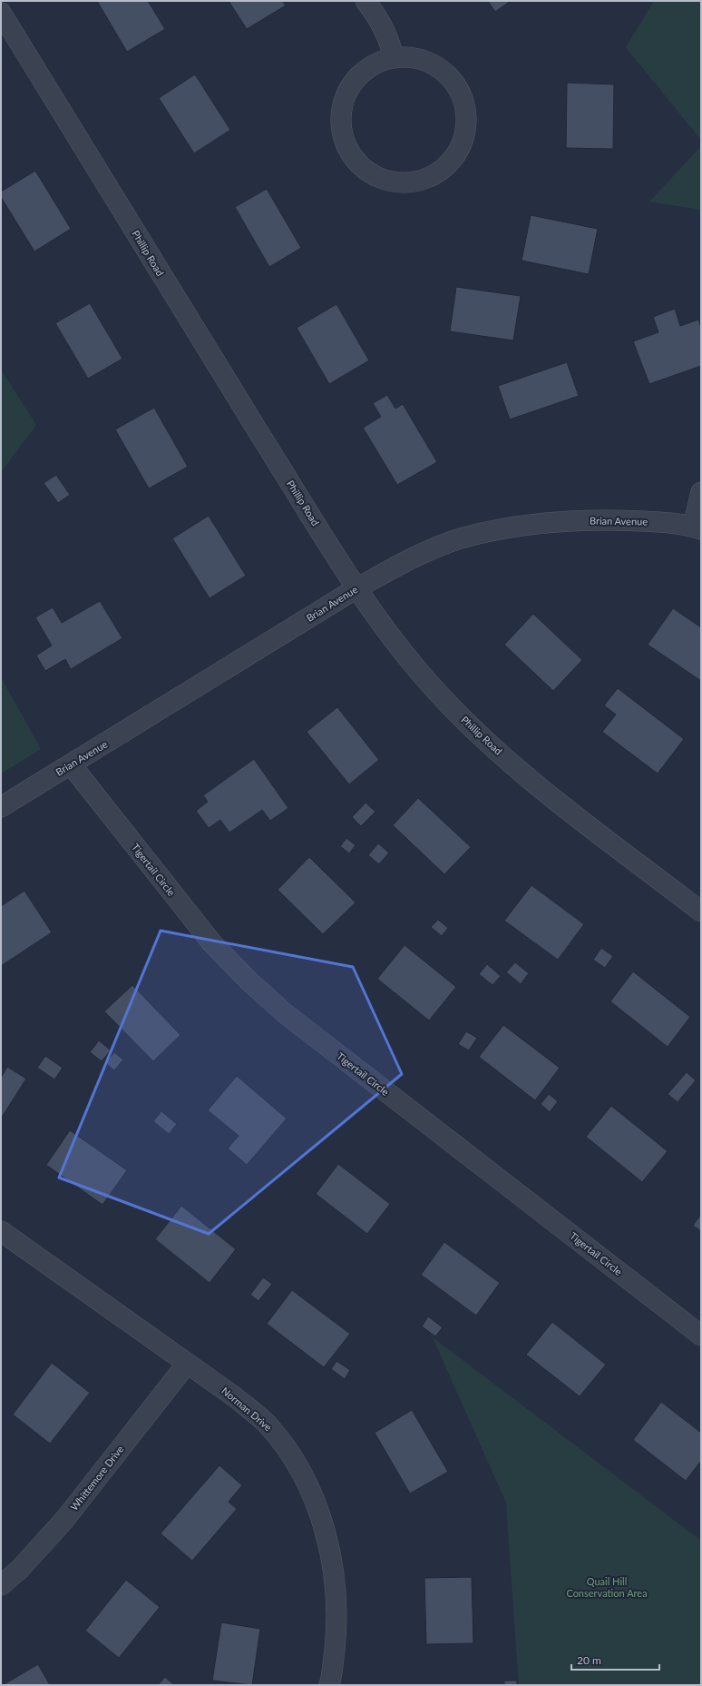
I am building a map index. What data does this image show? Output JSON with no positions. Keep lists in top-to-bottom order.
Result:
{
  "streets": {
    "street": [
      "Phillip Road",
      "Brian Avenue",
      "Tigertail Circle",
      "Norman Drive",
      "Whittemore Drive"
    ]
  },
  "crossings": [
    ["Phillip Road", "Brian Avenue"],
    ["Brian Avenue", "Tigertail Circle"],
    ["Norman Drive", "Whittemore Drive"]
  ],
  "parks": ["Quail Hill Conservation Area"],
  "scale_bar": "20 m"
}
